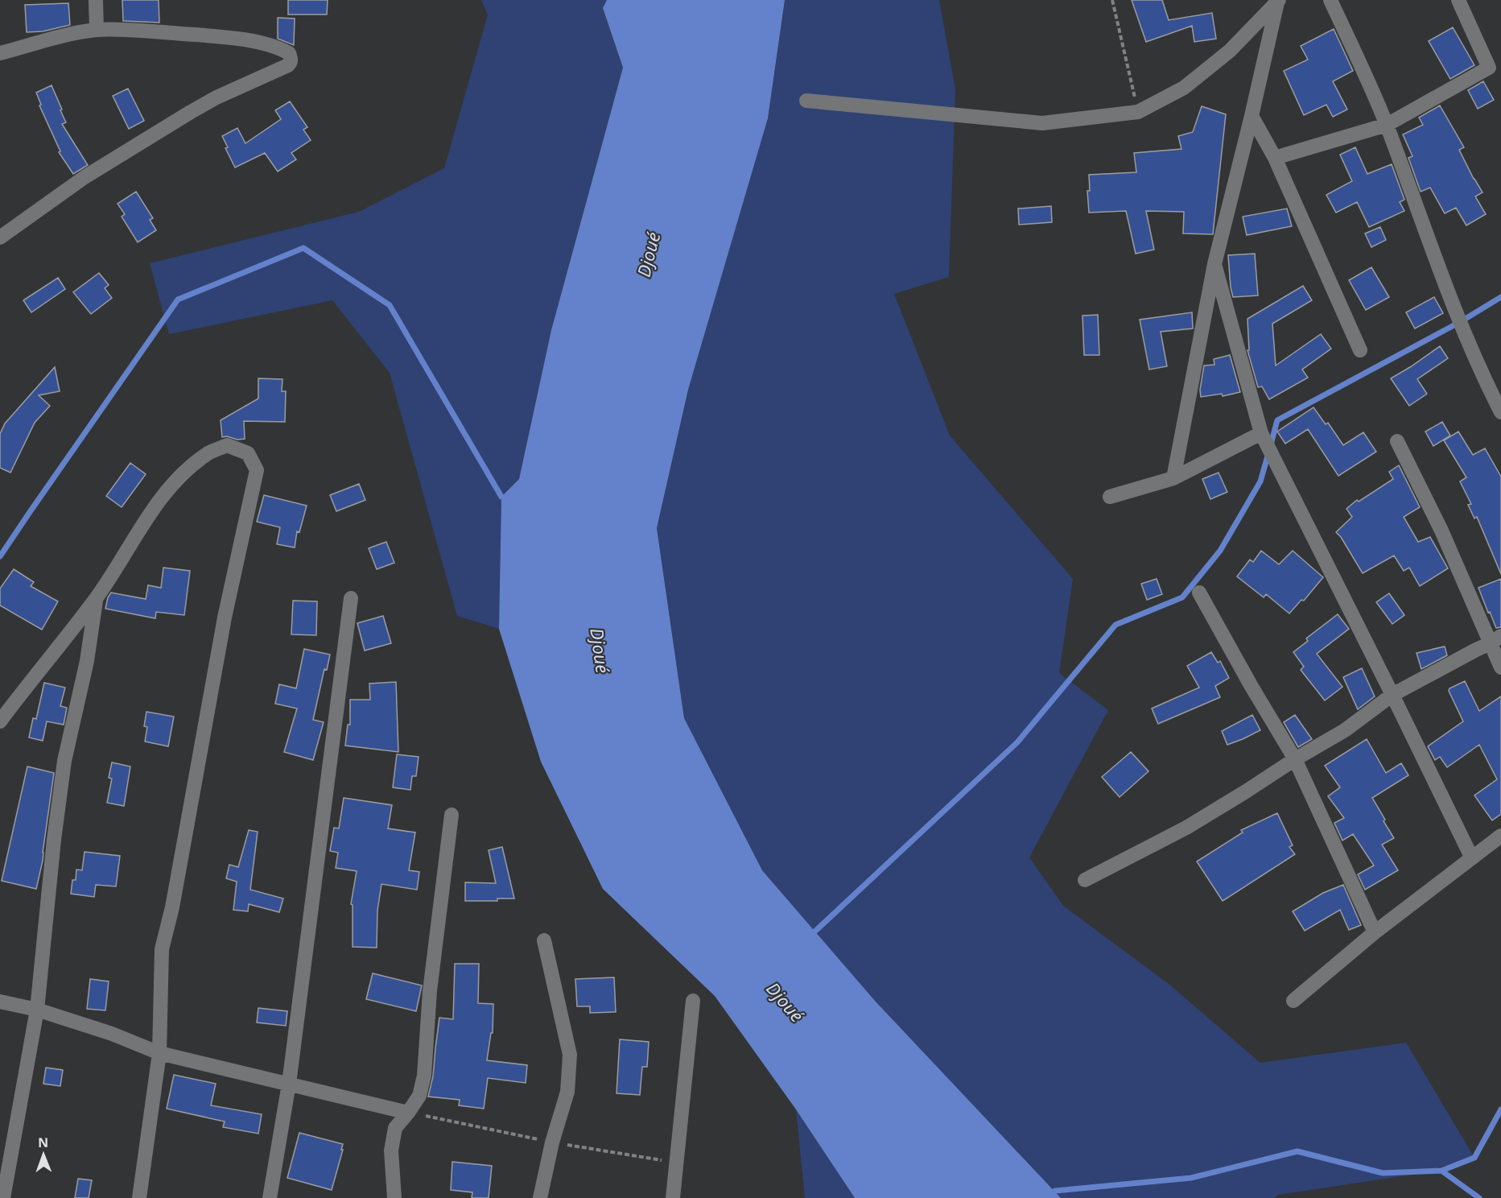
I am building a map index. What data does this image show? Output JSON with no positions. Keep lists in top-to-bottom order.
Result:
{
  "water": ["Djoué"],
  "north": "top"
}
